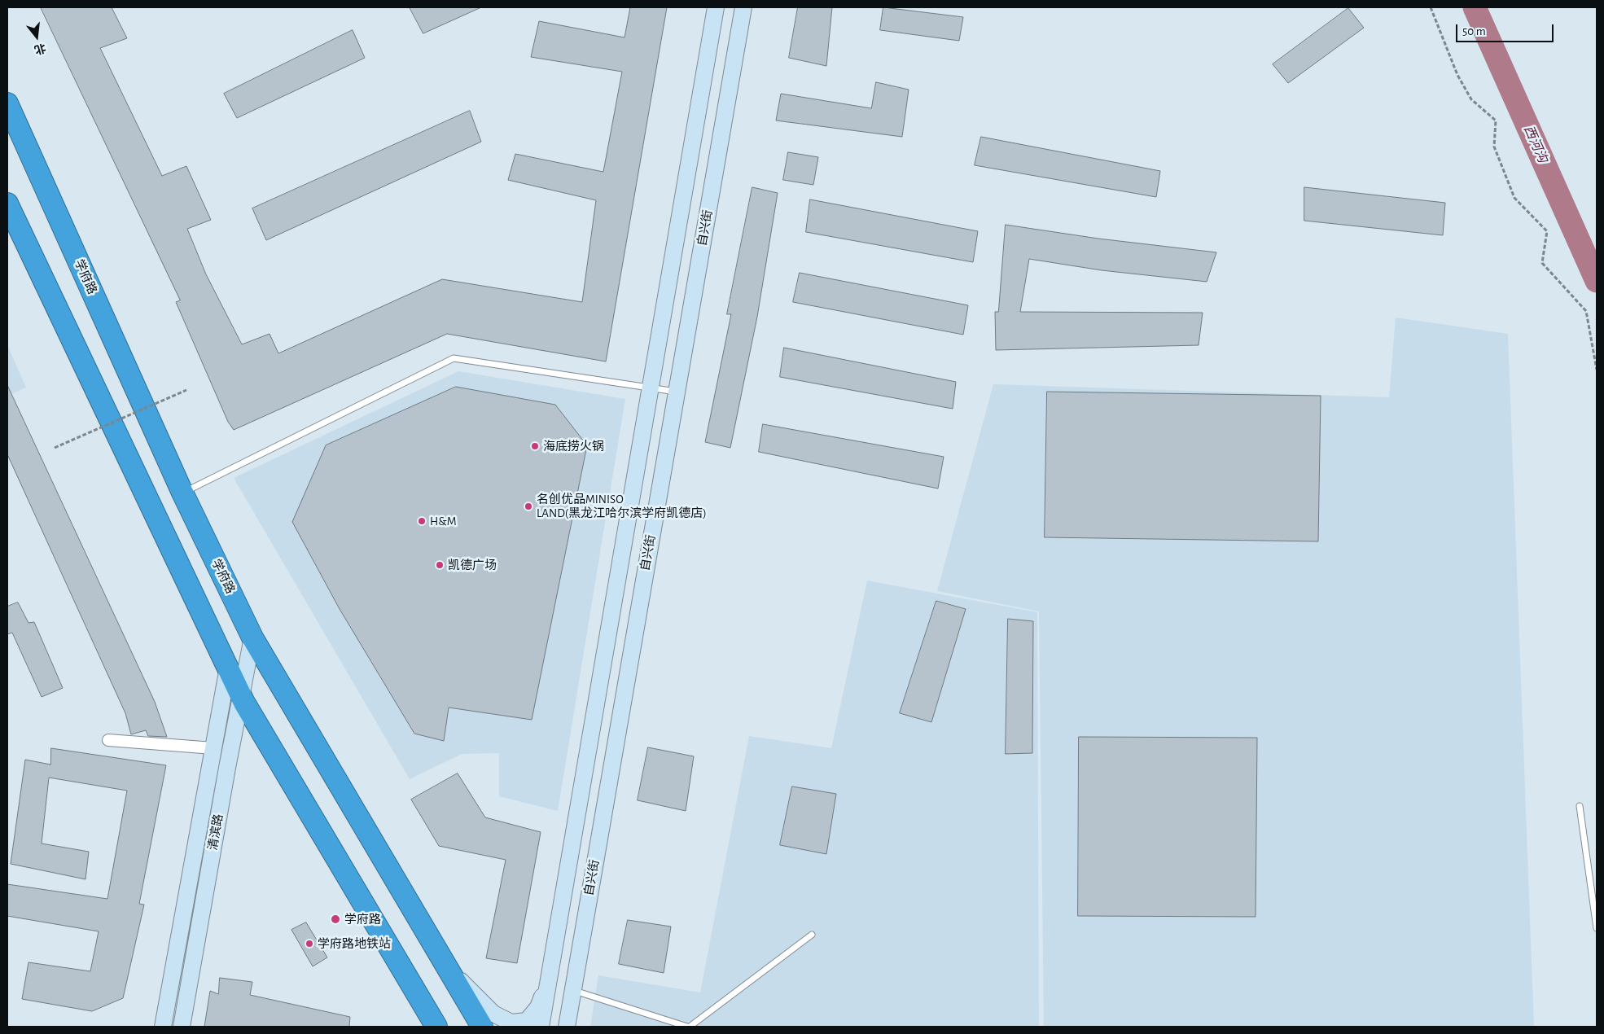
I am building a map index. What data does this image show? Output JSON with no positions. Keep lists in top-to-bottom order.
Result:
{
  "streets": {
    "highway": ["学府路"],
    "main road": ["自兴街", "清滨路"]
  },
  "crossings": [
    ["学府路", "清滨路"]
  ],
  "water": ["西河沟"],
  "places": [
    "海底捞火锅",
    "名创优品MINISO LAND(黑龙江哈尔滨学府凯德店)",
    "H&M",
    "凯德广场",
    "学府路",
    "学府路地铁站"
  ],
  "scale_bar": "50 m",
  "north": "bottom"
}
